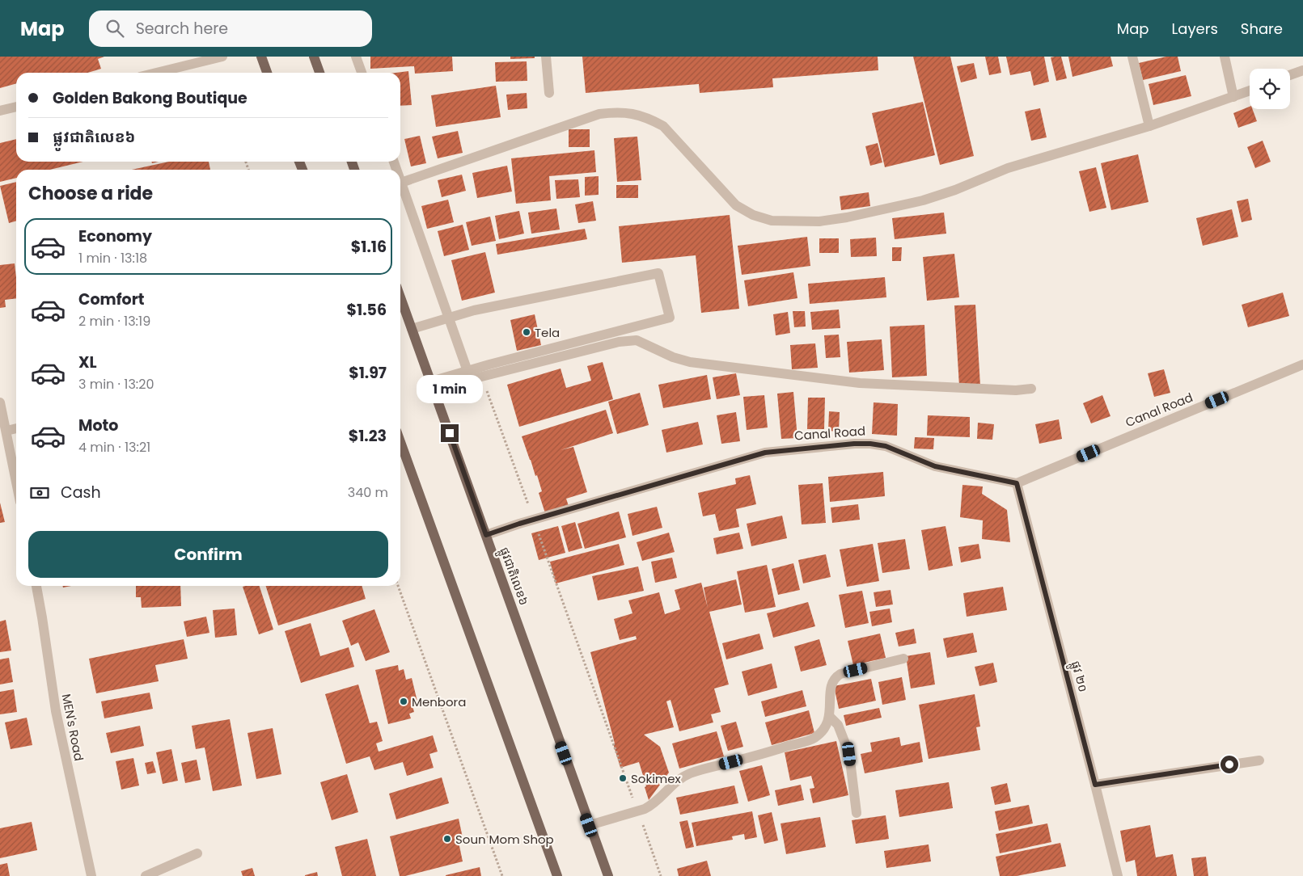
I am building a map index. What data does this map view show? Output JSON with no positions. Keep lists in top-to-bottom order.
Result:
{
  "streets": {
    "main road": ["ផ្លូវជាតិលេខ៦"],
    "street": ["Canal Road", "ផ្លូវ ២០", "MEN's Road"]
  },
  "crossings": [
    ["Canal Road", "ផ្លូវជាតិលេខ៦"],
    ["Canal Road", "ផ្លូវ ២០"]
  ],
  "places": [
    "Tela",
    "Menbora",
    "Sokimex",
    "Soun Mom Shop"
  ],
  "page": {
    "header": "Map",
    "search": "Search here",
    "nav": ["Map", "Layers", "Share"],
    "banner": ["Golden Bakong Boutique", "ផ្លូវជាតិលេខ៦"],
    "heading": "Choose a ride",
    "list": [
      {
        "name": "Economy",
        "note": "1 min · 13:18",
        "value": "$1.16"
      },
      {
        "name": "Comfort",
        "note": "2 min · 13:19",
        "value": "$1.56"
      },
      {
        "name": "XL",
        "note": "3 min · 13:20",
        "value": "$1.97"
      },
      {
        "name": "Moto",
        "note": "4 min · 13:21",
        "value": "$1.23"
      }
    ],
    "bubble": "1 min",
    "pay": ["Cash", "340 m"],
    "buttons": "Confirm"
  }
}
